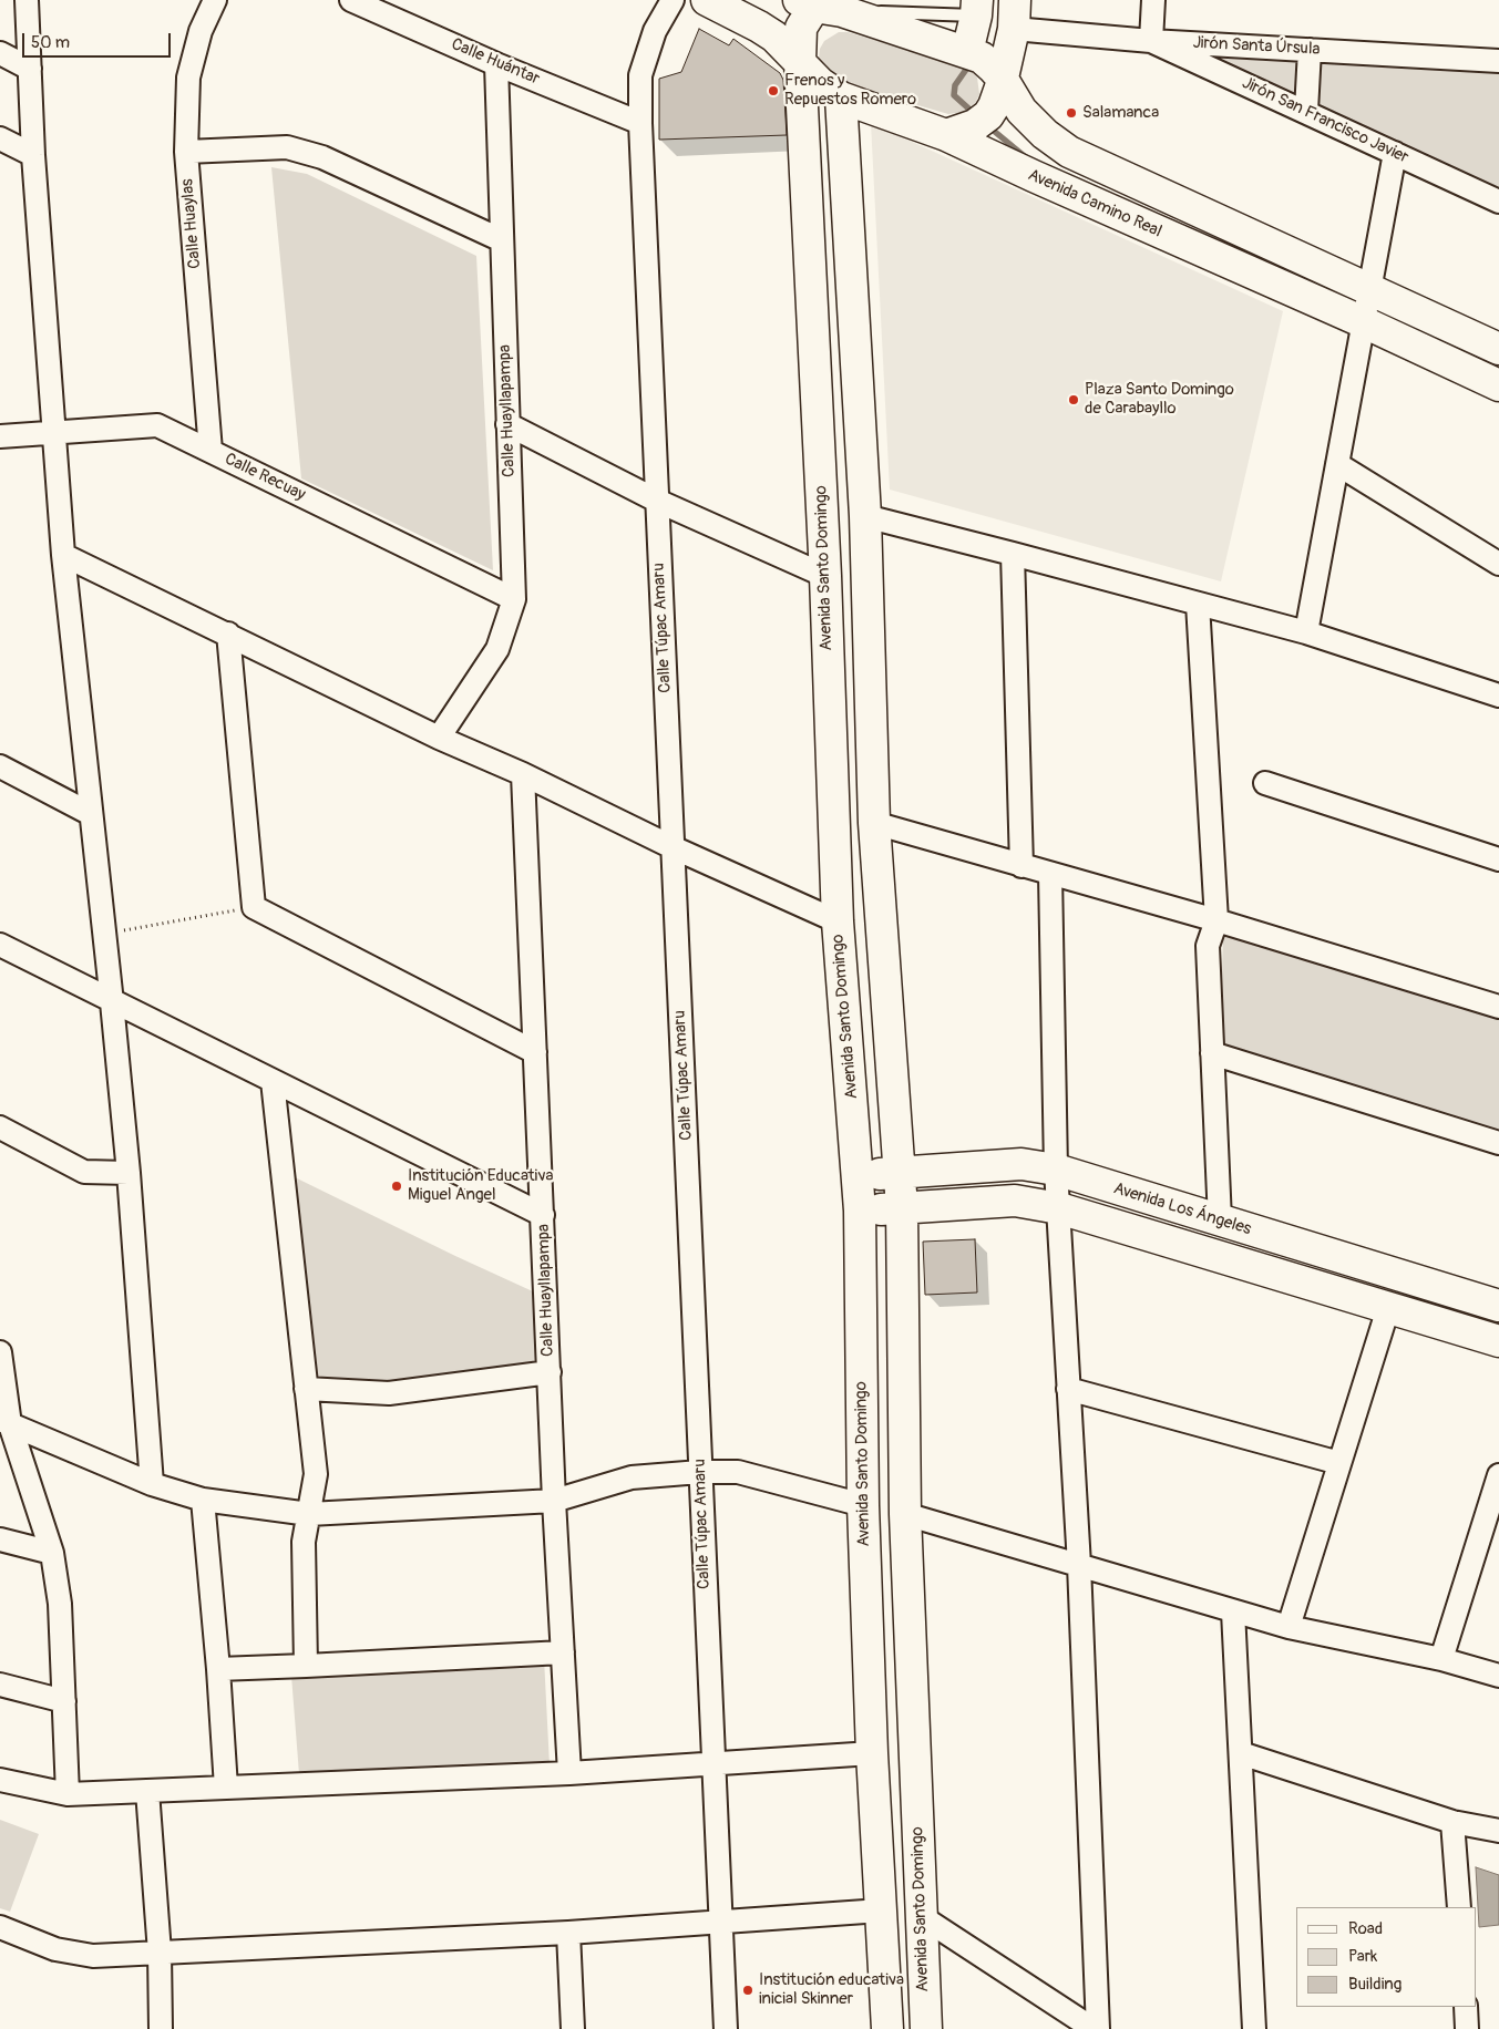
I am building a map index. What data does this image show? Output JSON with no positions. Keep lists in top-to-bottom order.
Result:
{
  "streets": {
    "street": [
      "Jirón Santa Úrsula",
      "Calle Huántar",
      "Jirón San Francisco Javier",
      "Avenida Camino Real",
      "Calle Huaylas",
      "Calle Huayllapampa",
      "Calle Recuay",
      "Avenida Santo Domingo",
      "Calle Túpac Amaru",
      "Avenida Los Ángeles"
    ]
  },
  "crossings": [
    ["Jirón Santa Úrsula", "Jirón San Francisco Javier"],
    ["Calle Huántar", "Calle Huayllapampa"],
    ["Calle Huántar", "Calle Túpac Amaru"],
    ["Avenida Camino Real", "Avenida Santo Domingo"],
    ["Calle Huaylas", "Calle Recuay"],
    ["Calle Huayllapampa", "Calle Recuay"],
    ["Avenida Santo Domingo", "Avenida Los Ángeles"]
  ],
  "places": [
    "Frenos y Repuestos Romero",
    "Salamanca",
    "Plaza Santo Domingo de Carabayllo",
    "Institución Educativa Miguel Angel",
    "Institución educativa inicial Skinner"
  ],
  "legend": ["Road", "Park", "Building"],
  "scale_bar": "50 m"
}
